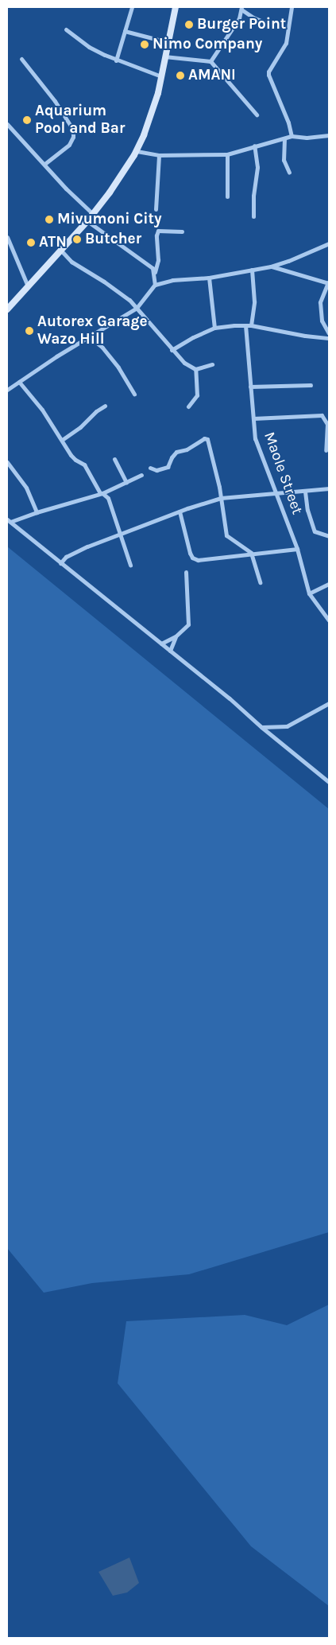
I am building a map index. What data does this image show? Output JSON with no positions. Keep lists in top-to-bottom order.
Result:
{
  "streets": {
    "street": ["Maole Street"]
  },
  "places": [
    "Burger Point",
    "Nimo Company",
    "AMANI",
    "Aquarium Pool and Bar",
    "Mivumoni City",
    "Butcher",
    "ATN",
    "Autorex Garage Wazo Hill"
  ]
}
